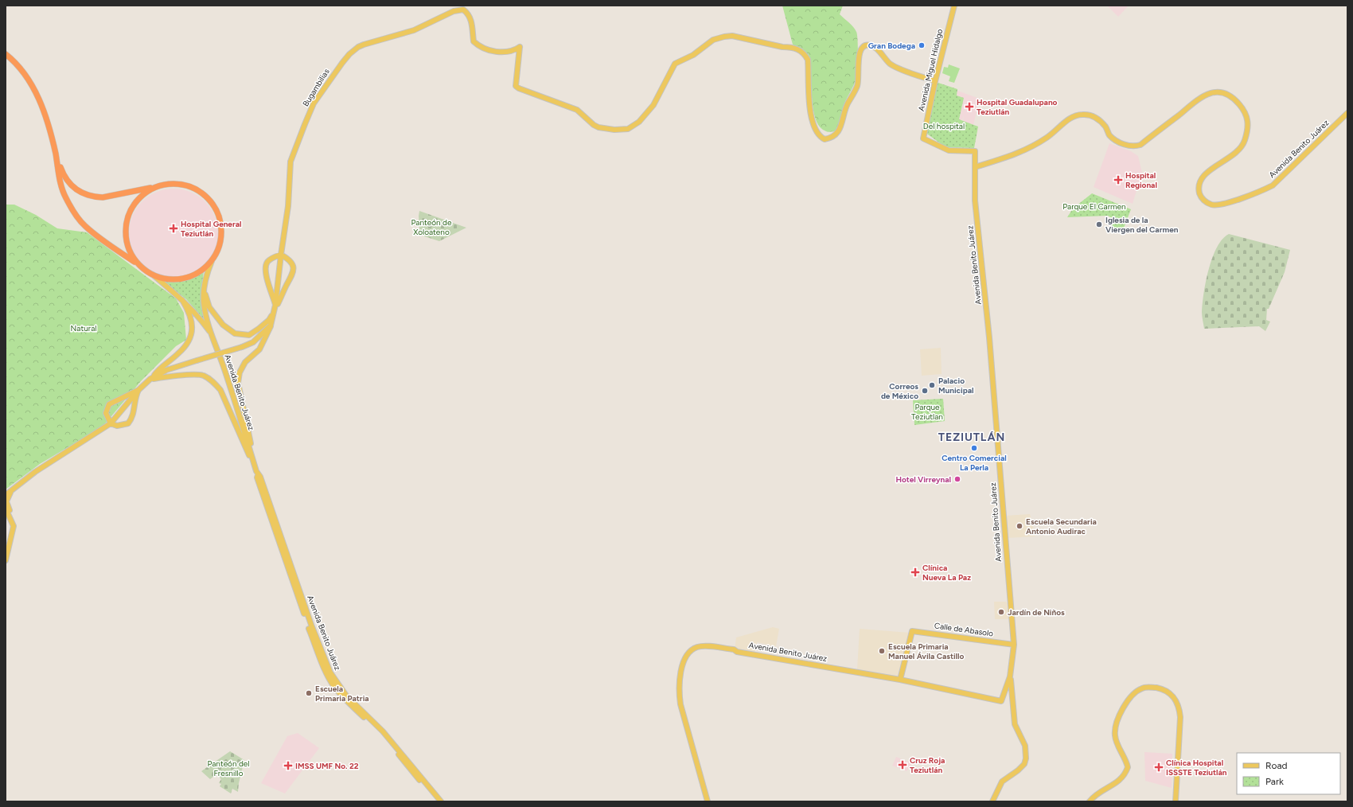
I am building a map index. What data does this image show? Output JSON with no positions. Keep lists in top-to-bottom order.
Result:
{
  "streets": {
    "main road": [
      "Avenida Miguel Hidalgo",
      "Bugambilias",
      "Avenida Benito Juárez",
      "Calle de Abasolo"
    ]
  },
  "crossings": [
    ["Avenida Miguel Hidalgo", "Bugambilias"],
    ["Avenida Miguel Hidalgo", "Avenida Benito Juárez"],
    ["Avenida Benito Juárez", "Calle de Abasolo"]
  ],
  "districts": ["TEZIUTLÁN"],
  "parks": [
    "Del hospital",
    "Parque El Carmen",
    "Panteón de Xoloateno",
    "Natural",
    "Parque Teziutlan",
    "Panteón del Fresnillo"
  ],
  "places": {
    "other": [
      "Gran Bodega",
      "Iglesia de la Viergen del Carmen",
      "Palacio Municipal",
      "Correos de México",
      "Centro Comercial La Perla",
      "Hotel Virreynal",
      "Escuela Secundaria Antonio Audirac",
      "Jardín de Niños",
      "Escuela Primaria Manuel Ávila Castillo",
      "Escuela Primaria Patria"
    ],
    "health": [
      "Hospital Guadalupano Teziutlán",
      "Hospital Regional",
      "Hospital General Teziutlán",
      "Clínica Nueva La Paz",
      "Cruz Roja Teziutlán",
      "IMSS UMF No. 22",
      "Clínica Hospital ISSSTE Teziutlán"
    ]
  },
  "legend": ["Road", "Park"]
}
